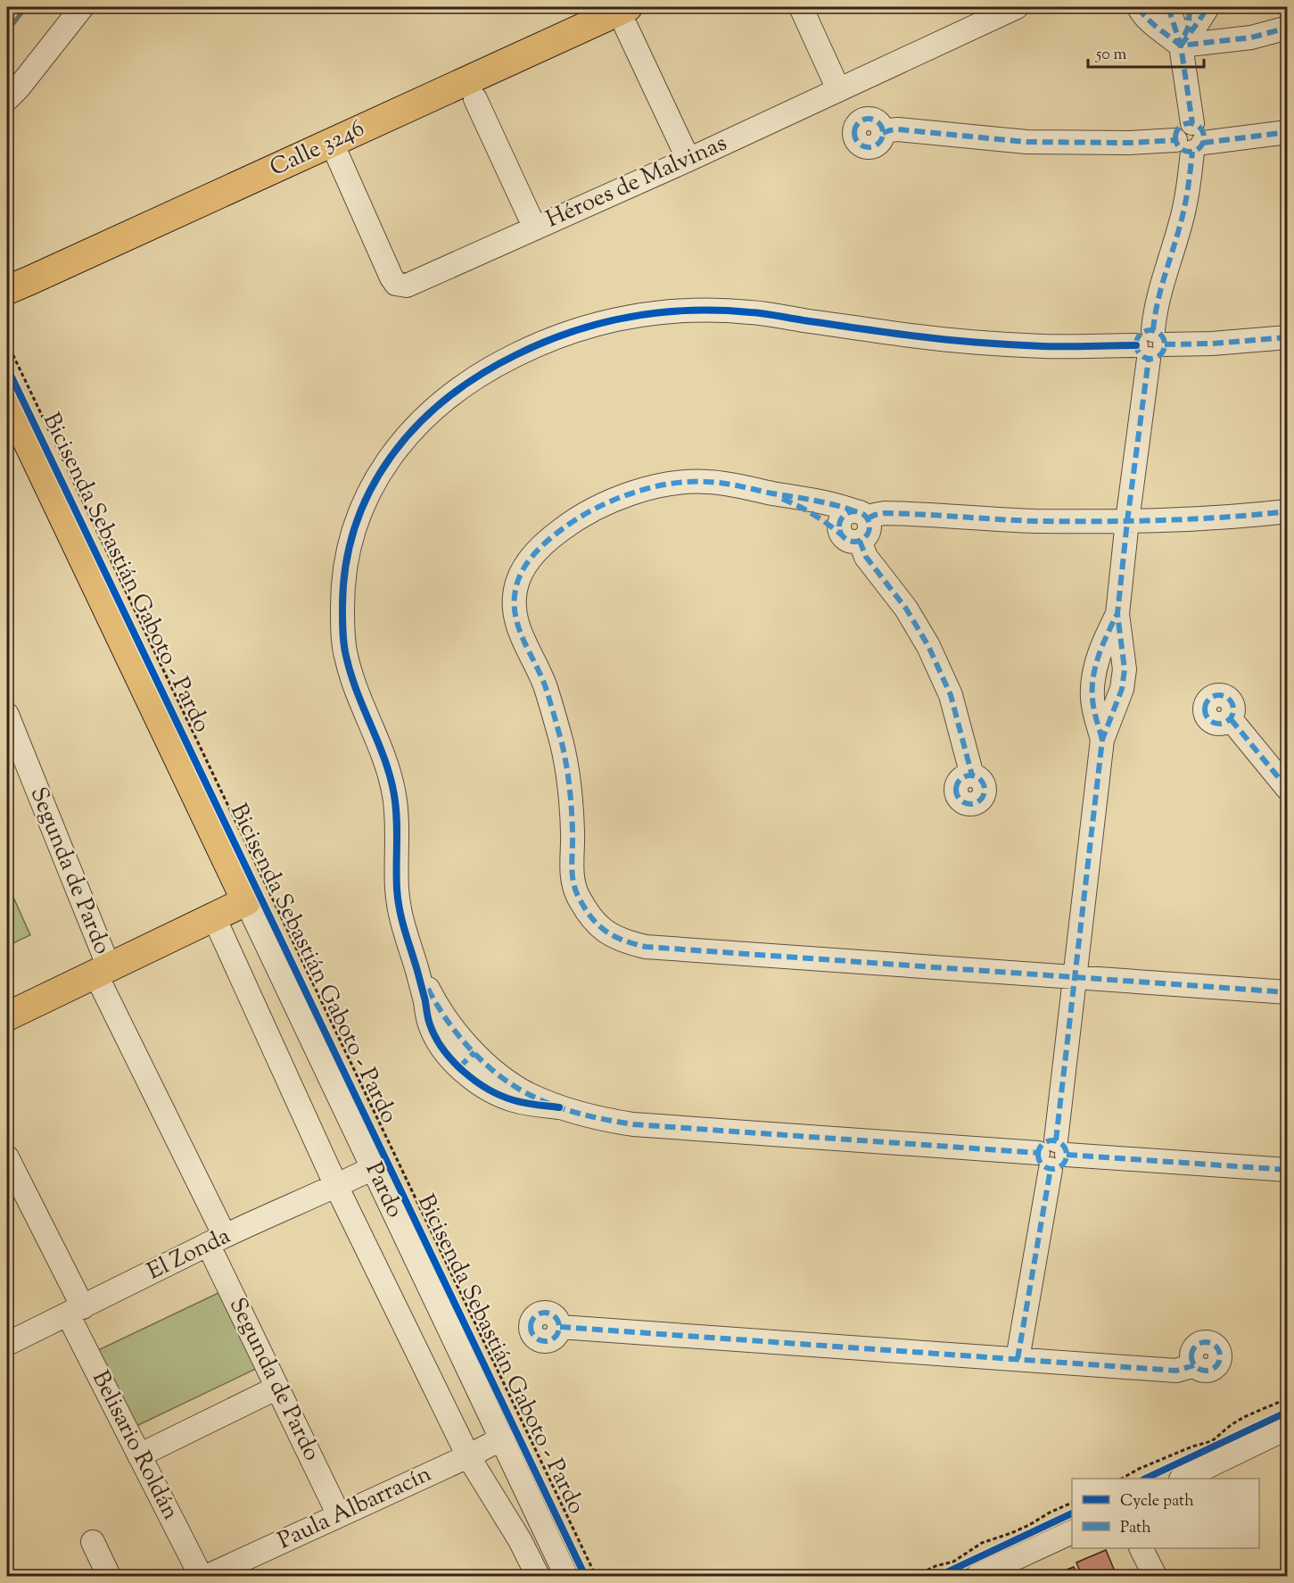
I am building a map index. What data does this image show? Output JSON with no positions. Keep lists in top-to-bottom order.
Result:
{
  "streets": {
    "main road": ["Calle 3246", "Pardo"],
    "street": [
      "Héroes de Malvinas",
      "Segunda de Pardo",
      "El Zonda",
      "Belisario Roldán",
      "Paula Albarracín"
    ],
    "cycle path": ["Bicisenda Sebastián Gaboto - Pardo"]
  },
  "crossings": [
    ["Calle 3246", "Héroes de Malvinas"],
    ["Segunda de Pardo", "El Zonda"],
    ["Segunda de Pardo", "Paula Albarracín"],
    ["Pardo", "El Zonda"],
    ["Pardo", "Paula Albarracín"],
    ["El Zonda", "Belisario Roldán"]
  ],
  "legend": ["Cycle path", "Path"],
  "scale_bar": "50 m"
}
